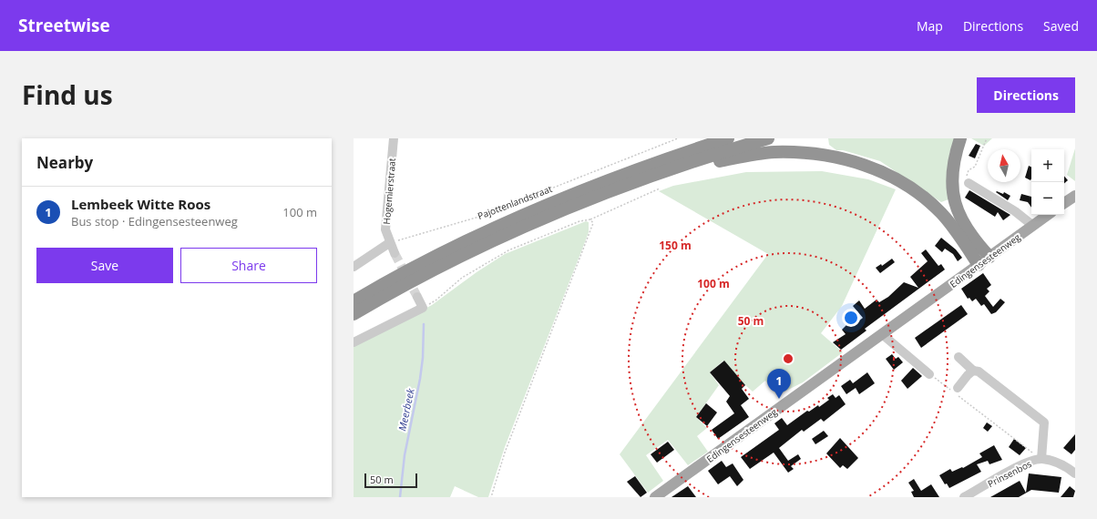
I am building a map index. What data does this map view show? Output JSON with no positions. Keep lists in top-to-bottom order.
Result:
{
  "streets": {
    "main road": ["Edingensesteenweg"],
    "street": ["Hogemierstraat", "Prinsenbos"],
    "path": ["Pajottenlandstraat"]
  },
  "crossings": [
    ["Hogemierstraat", "Pajottenlandstraat"]
  ],
  "water": ["Meerbeek"],
  "scale_bar": "50 m",
  "north": "top",
  "page": {
    "header": "Streetwise",
    "nav": ["Map", "Directions", "Saved"],
    "title": "Find us",
    "buttons": [
      "Directions",
      ["Save", "Share"]
    ],
    "heading": "Nearby",
    "map_buttons": ["+", "−"],
    "list": [
      {
        "mark": "1",
        "name": "Lembeek Witte Roos",
        "note": "Bus stop · Edingensesteenweg",
        "value": "100 m"
      }
    ],
    "pins": "1",
    "scale": "50 m"
  },
  "rings": ["150 m", "100 m", "50 m"]
}
